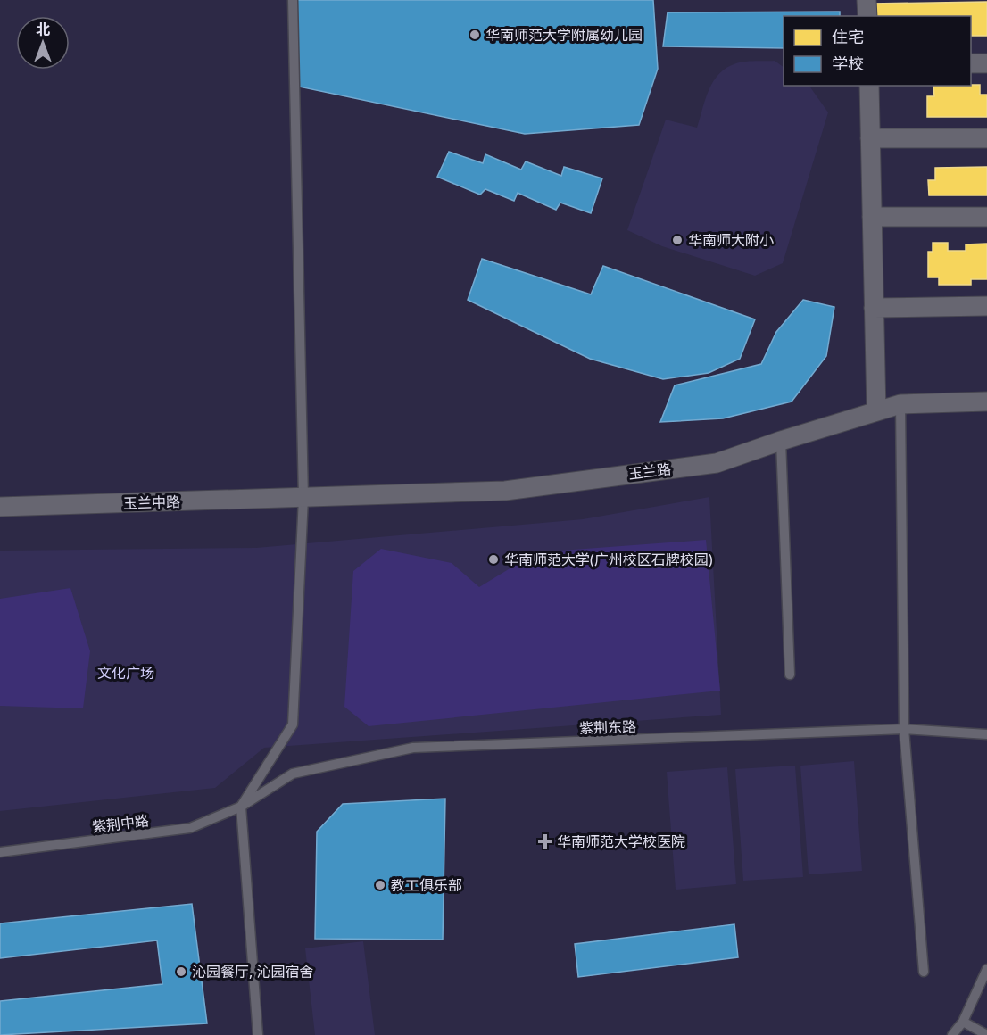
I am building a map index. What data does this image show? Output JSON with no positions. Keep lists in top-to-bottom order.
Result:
{
  "streets": {
    "street": ["玉兰路", "玉兰中路"],
    "lane": ["紫荆东路", "紫荆中路"]
  },
  "crossings": [
    ["玉兰路", "玉兰中路"],
    ["紫荆东路", "紫荆中路"]
  ],
  "parks": ["文化广场"],
  "places": {
    "other": [
      "华南师范大学附属幼儿园",
      "华南师大附小",
      "华南师范大学(广州校区石牌校园)",
      "教工俱乐部",
      "沁园餐厅, 沁园宿舍"
    ],
    "health": ["华南师范大学校医院"]
  },
  "legend": ["住宅", "学校"],
  "north": "top"
}
